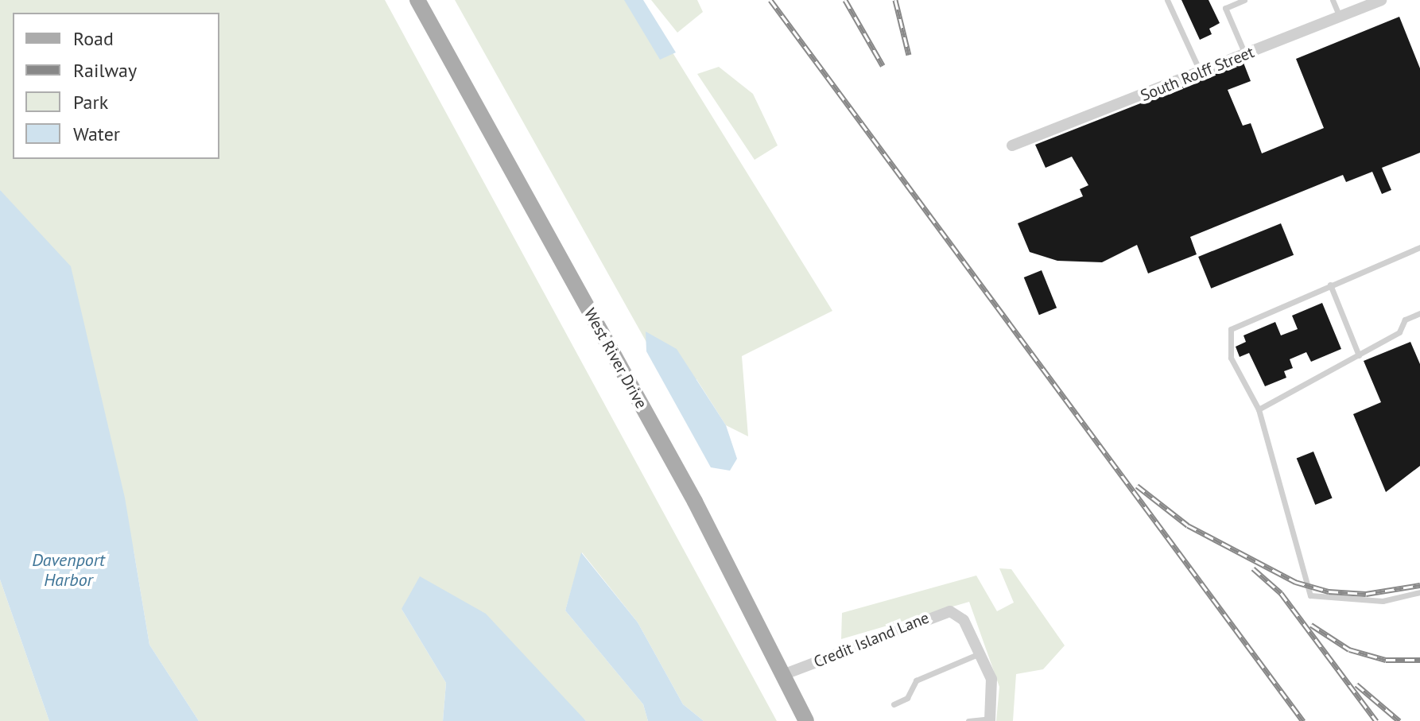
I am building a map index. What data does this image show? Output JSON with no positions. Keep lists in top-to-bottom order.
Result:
{
  "streets": {
    "main road": ["West River Drive"],
    "street": ["South Rolff Street", "Credit Island Lane"]
  },
  "crossings": [
    ["West River Drive", "Credit Island Lane"]
  ],
  "water": ["Davenport Harbor"],
  "legend": [
    "Road",
    "Railway",
    "Park",
    "Water"
  ]
}
